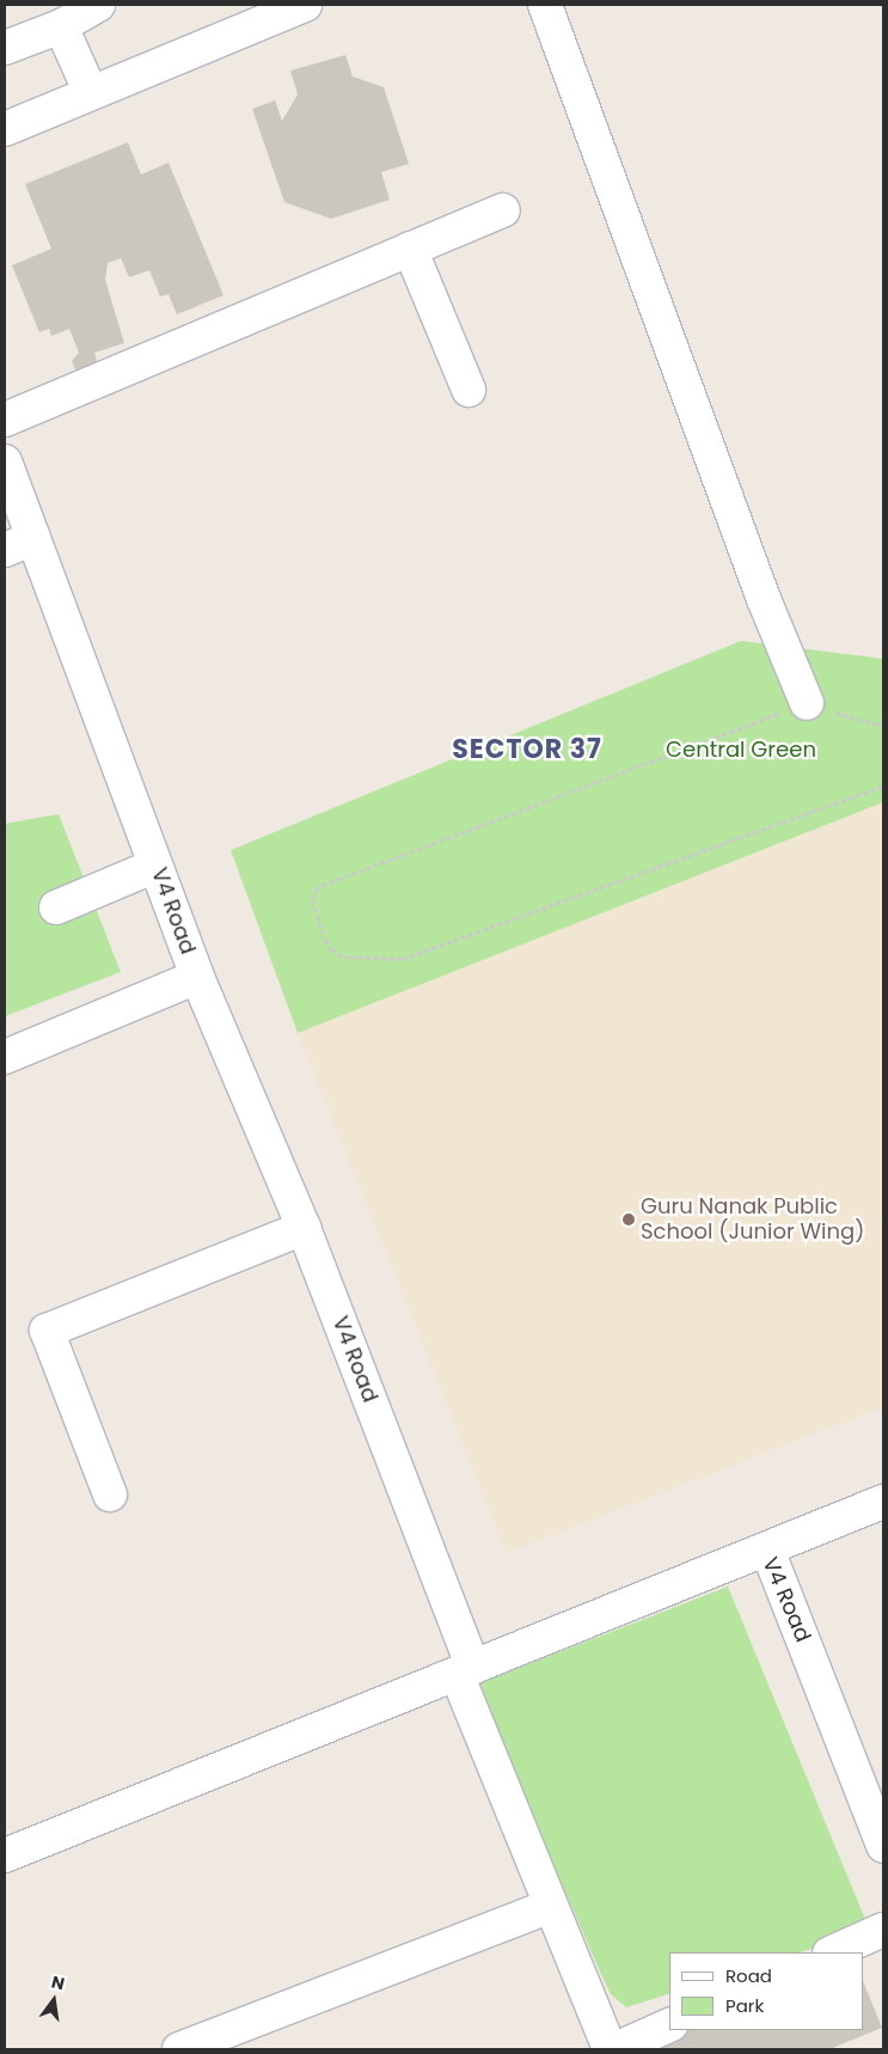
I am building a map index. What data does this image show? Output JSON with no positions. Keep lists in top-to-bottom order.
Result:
{
  "streets": {
    "street": ["V4 Road"]
  },
  "districts": ["SECTOR 37"],
  "parks": ["Central Green"],
  "places": ["Guru Nanak Public School (Junior Wing)"],
  "legend": ["Road", "Park"],
  "north": "top"
}
